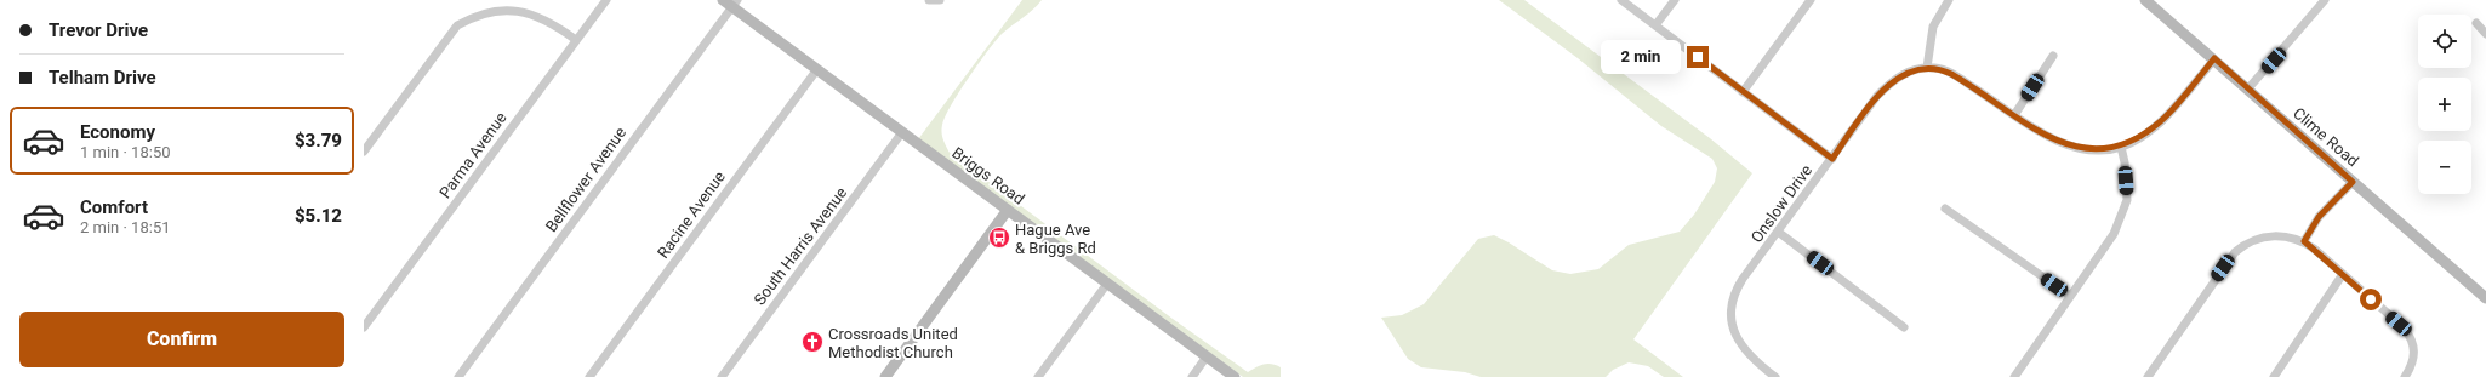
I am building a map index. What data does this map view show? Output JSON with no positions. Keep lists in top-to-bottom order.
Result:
{
  "streets": {
    "street": [
      "Clime Road",
      "Parma Avenue",
      "Briggs Road",
      "Bellflower Avenue",
      "Onslow Drive",
      "Racine Avenue",
      "South Harris Avenue"
    ]
  },
  "crossings": [
    ["Briggs Road", "Bellflower Avenue"],
    ["Briggs Road", "Racine Avenue"],
    ["Briggs Road", "South Harris Avenue"]
  ],
  "places": {
    "bus stop": ["Hague Ave & Briggs Rd"],
    "church": ["Crossroads United Methodist Church"]
  },
  "page": {
    "banner": ["Trevor Drive", "Telham Drive"],
    "map_buttons": ["+", "−"],
    "bubble": "2 min",
    "list": [
      {
        "name": "Economy",
        "note": "1 min · 18:50",
        "value": "$3.79"
      },
      {
        "name": "Comfort",
        "note": "2 min · 18:51",
        "value": "$5.12"
      }
    ],
    "buttons": "Confirm"
  }
}
